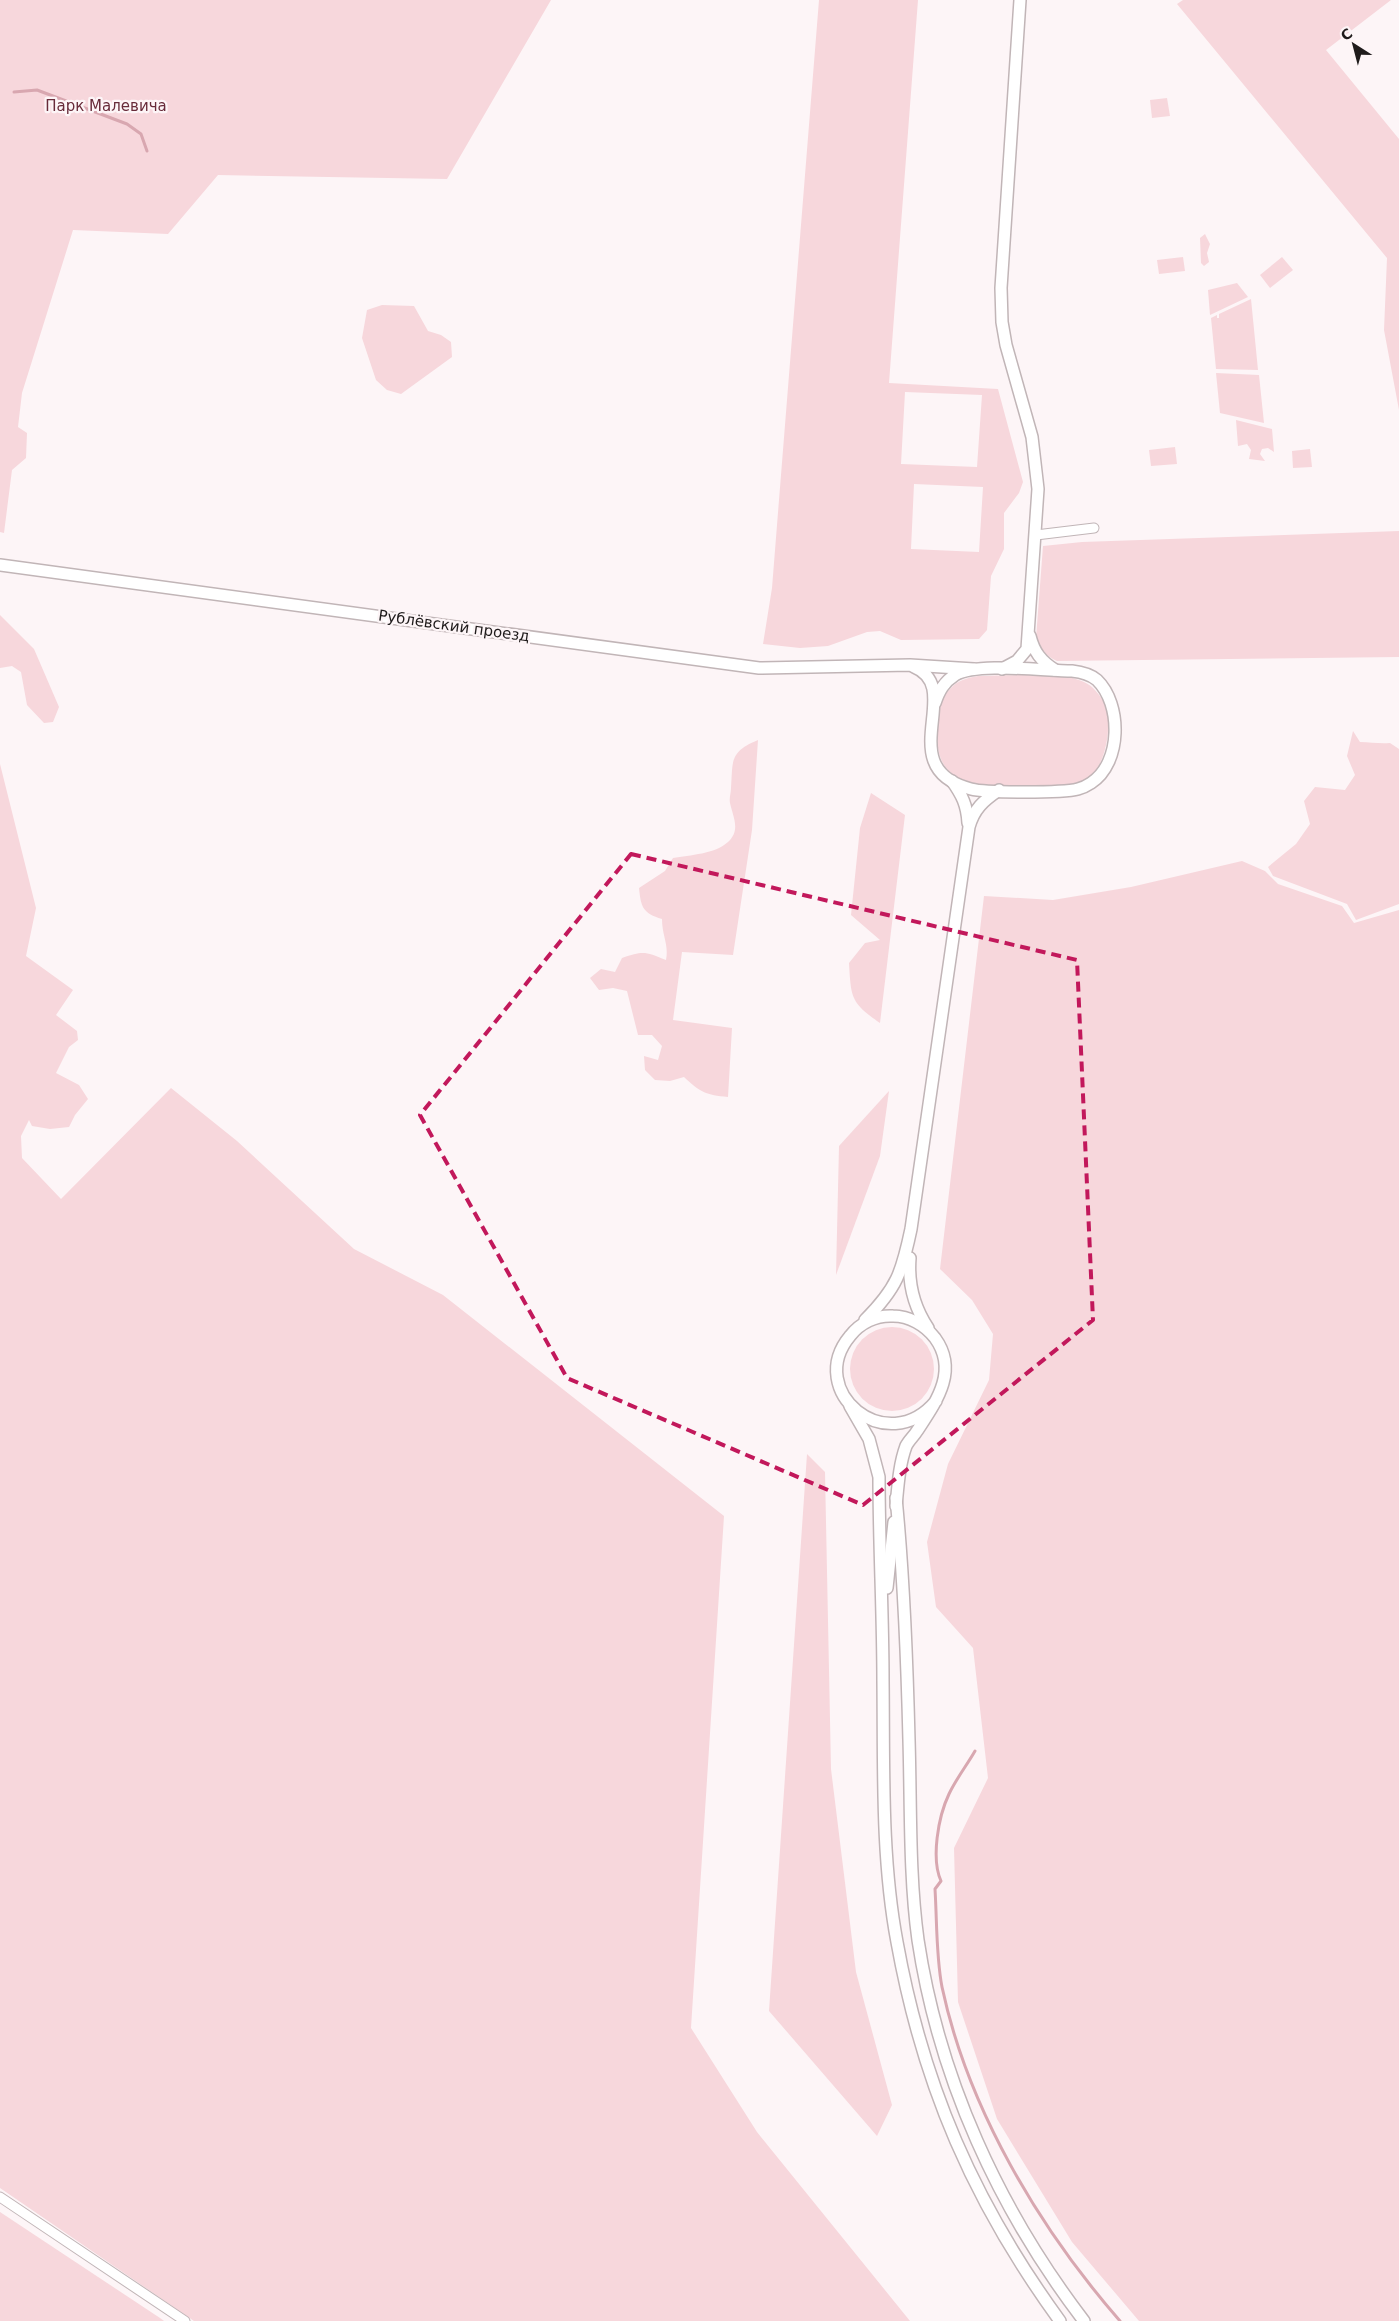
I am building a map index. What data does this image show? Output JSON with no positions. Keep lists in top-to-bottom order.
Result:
{
  "streets": {
    "street": ["Рублёвский проезд"]
  },
  "parks": ["Парк Малевича"],
  "north": "top left"
}
